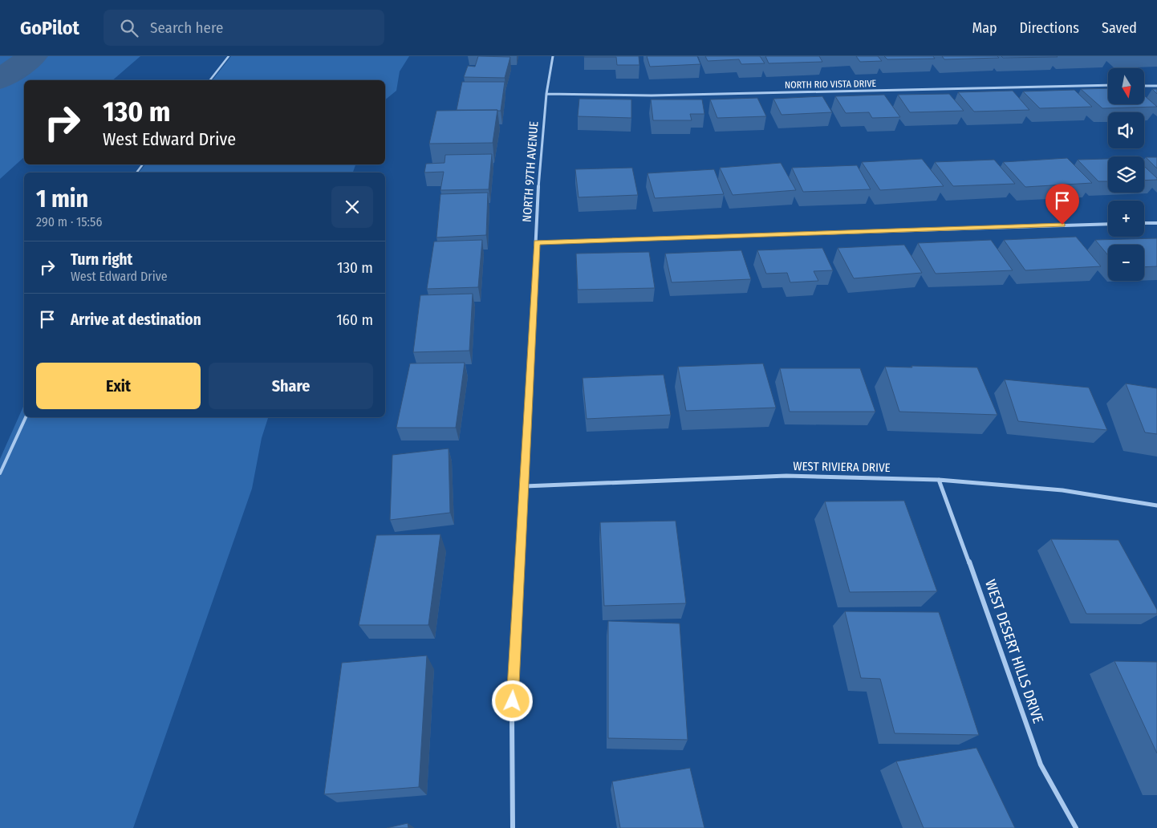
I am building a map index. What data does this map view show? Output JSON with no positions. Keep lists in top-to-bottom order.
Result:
{
  "streets": {
    "street": [
      "NORTH RIO VISTA DRIVE",
      "NORTH 97TH AVENUE",
      "WEST RIVIERA DRIVE",
      "WEST DESERT HILLS DRIVE"
    ]
  },
  "crossings": [
    ["NORTH RIO VISTA DRIVE", "NORTH 97TH AVENUE"],
    ["NORTH 97TH AVENUE", "WEST RIVIERA DRIVE"],
    ["WEST RIVIERA DRIVE", "WEST DESERT HILLS DRIVE"]
  ],
  "north": "bottom",
  "page": {
    "header": "GoPilot",
    "search": "Search here",
    "nav": ["Map", "Directions", "Saved"],
    "map_buttons": ["+", "−"],
    "turn": ["130 m", "West Edward Drive"],
    "heading": ["1 min", "290 m · 15:56"],
    "list": [
      {
        "name": "Turn right",
        "note": "West Edward Drive",
        "value": "130 m"
      },
      {
        "name": "Arrive at destination",
        "value": "160 m"
      }
    ],
    "buttons": ["Exit", "Share"]
  }
}
